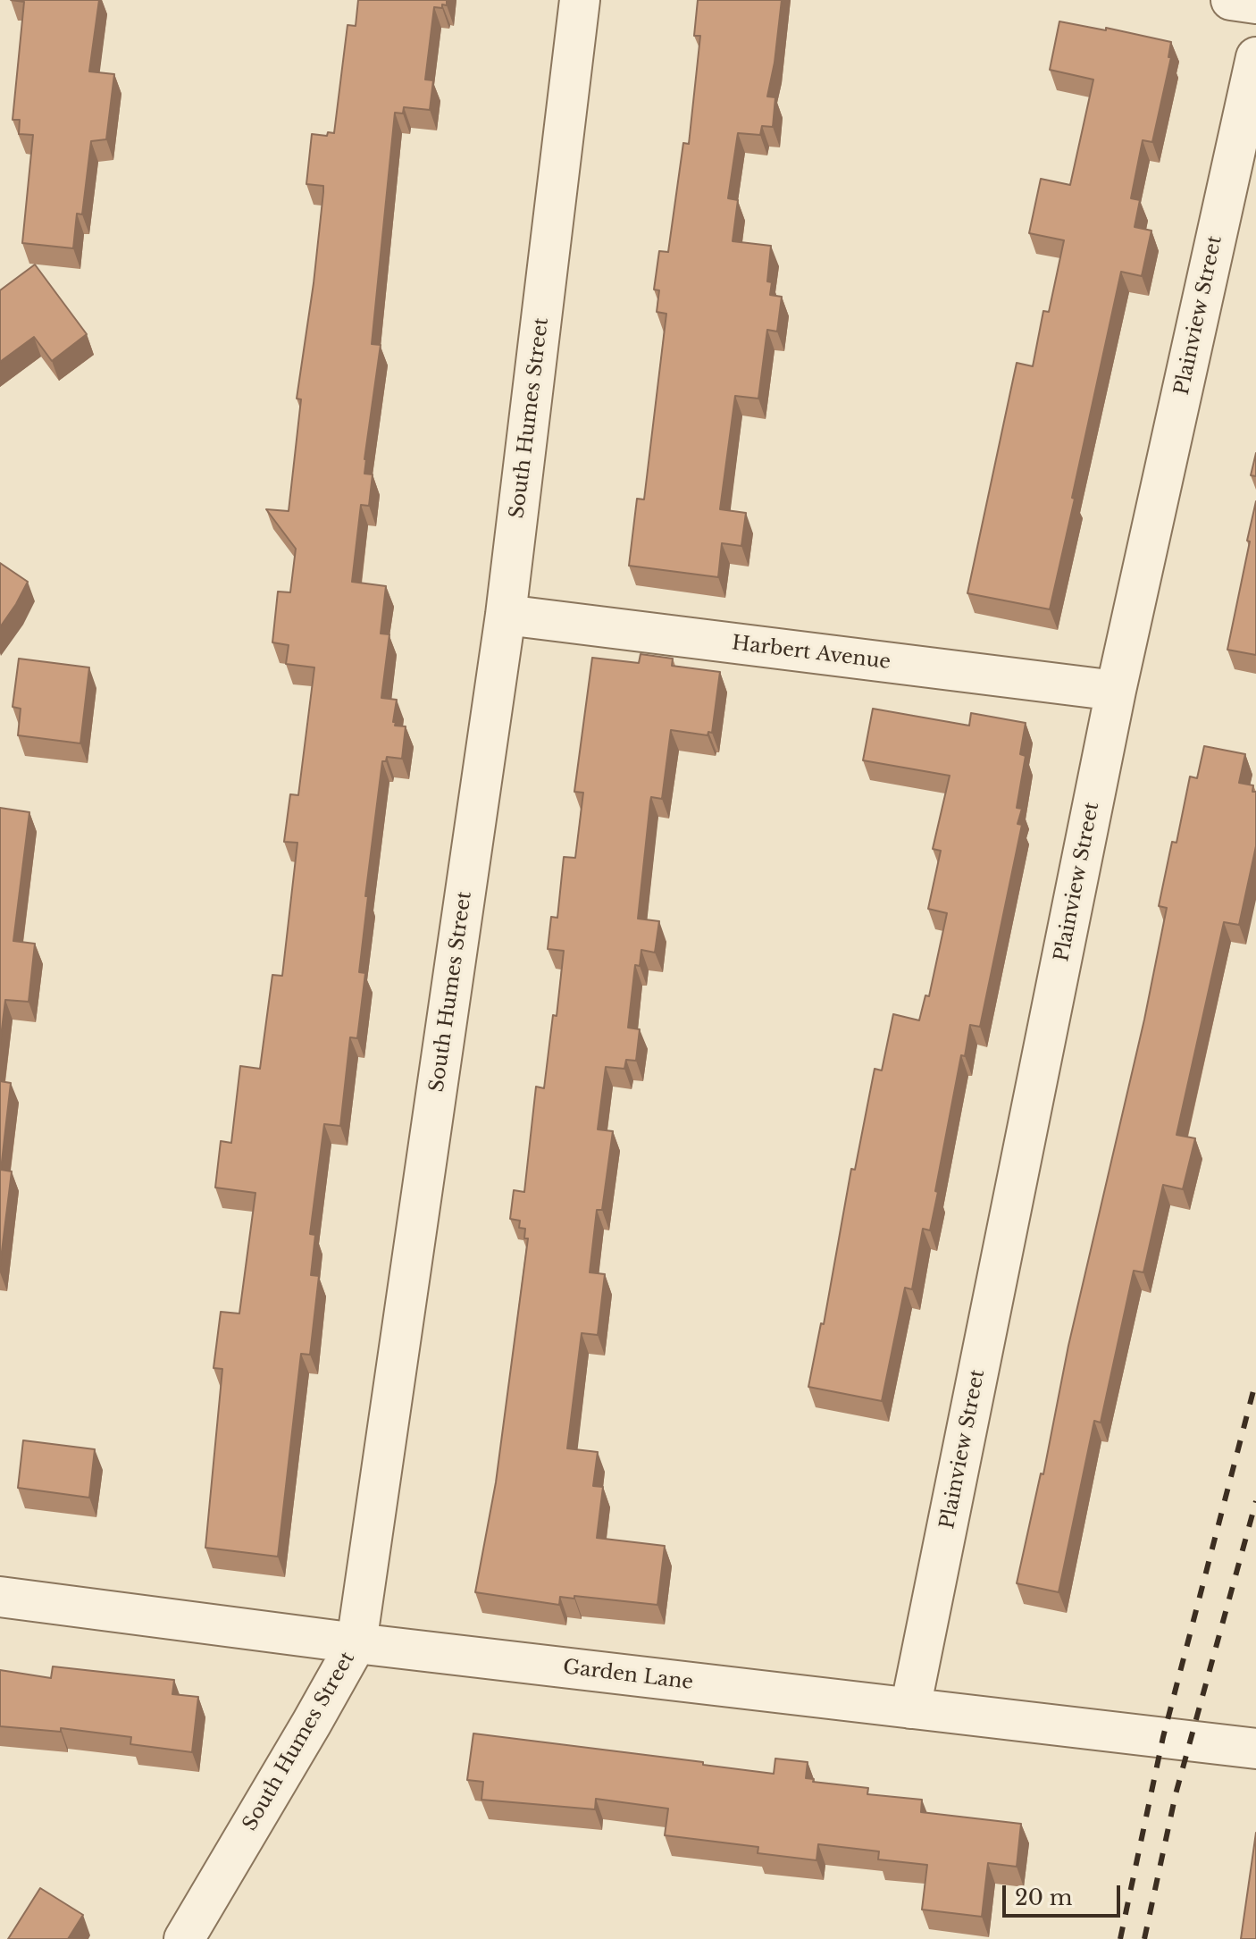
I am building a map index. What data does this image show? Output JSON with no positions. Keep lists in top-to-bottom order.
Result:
{
  "streets": {
    "street": [
      "Plainview Street",
      "South Humes Street",
      "Harbert Avenue",
      "Garden Lane"
    ]
  },
  "crossings": [
    ["Plainview Street", "Harbert Avenue"],
    ["Plainview Street", "Garden Lane"],
    ["South Humes Street", "Harbert Avenue"],
    ["South Humes Street", "Garden Lane"]
  ],
  "scale_bar": "20 m"
}
